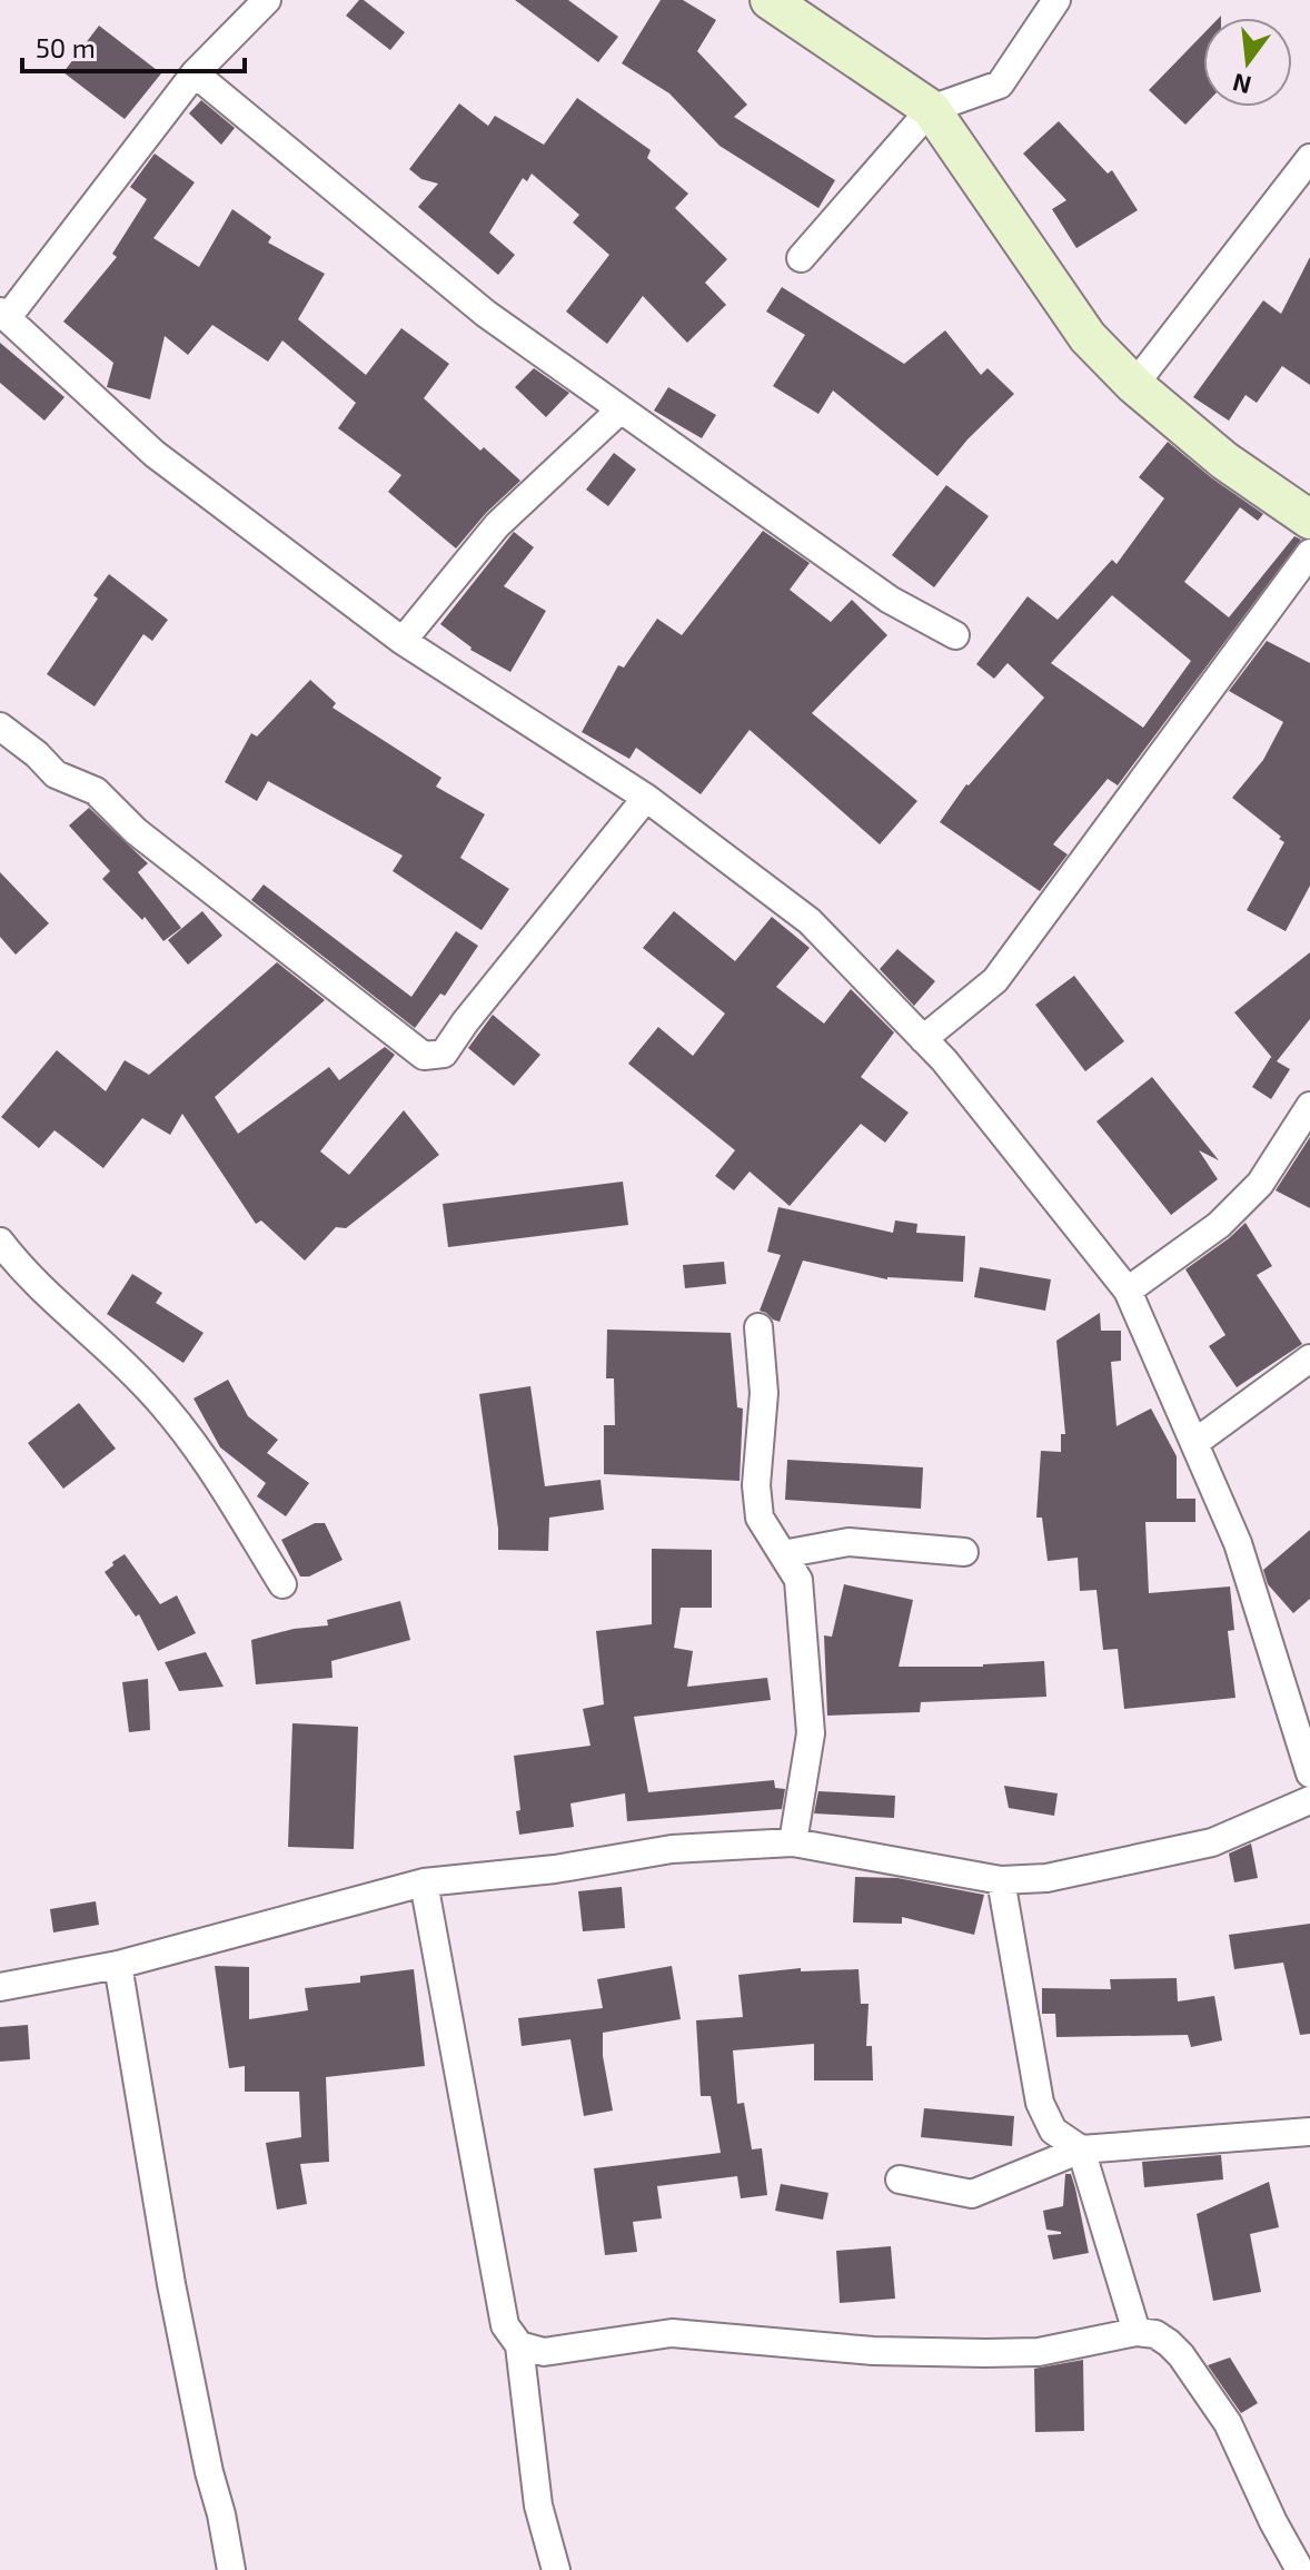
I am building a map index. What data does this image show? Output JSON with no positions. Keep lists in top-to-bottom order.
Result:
{
  "scale_bar": "50 m",
  "north": "bottom"
}
